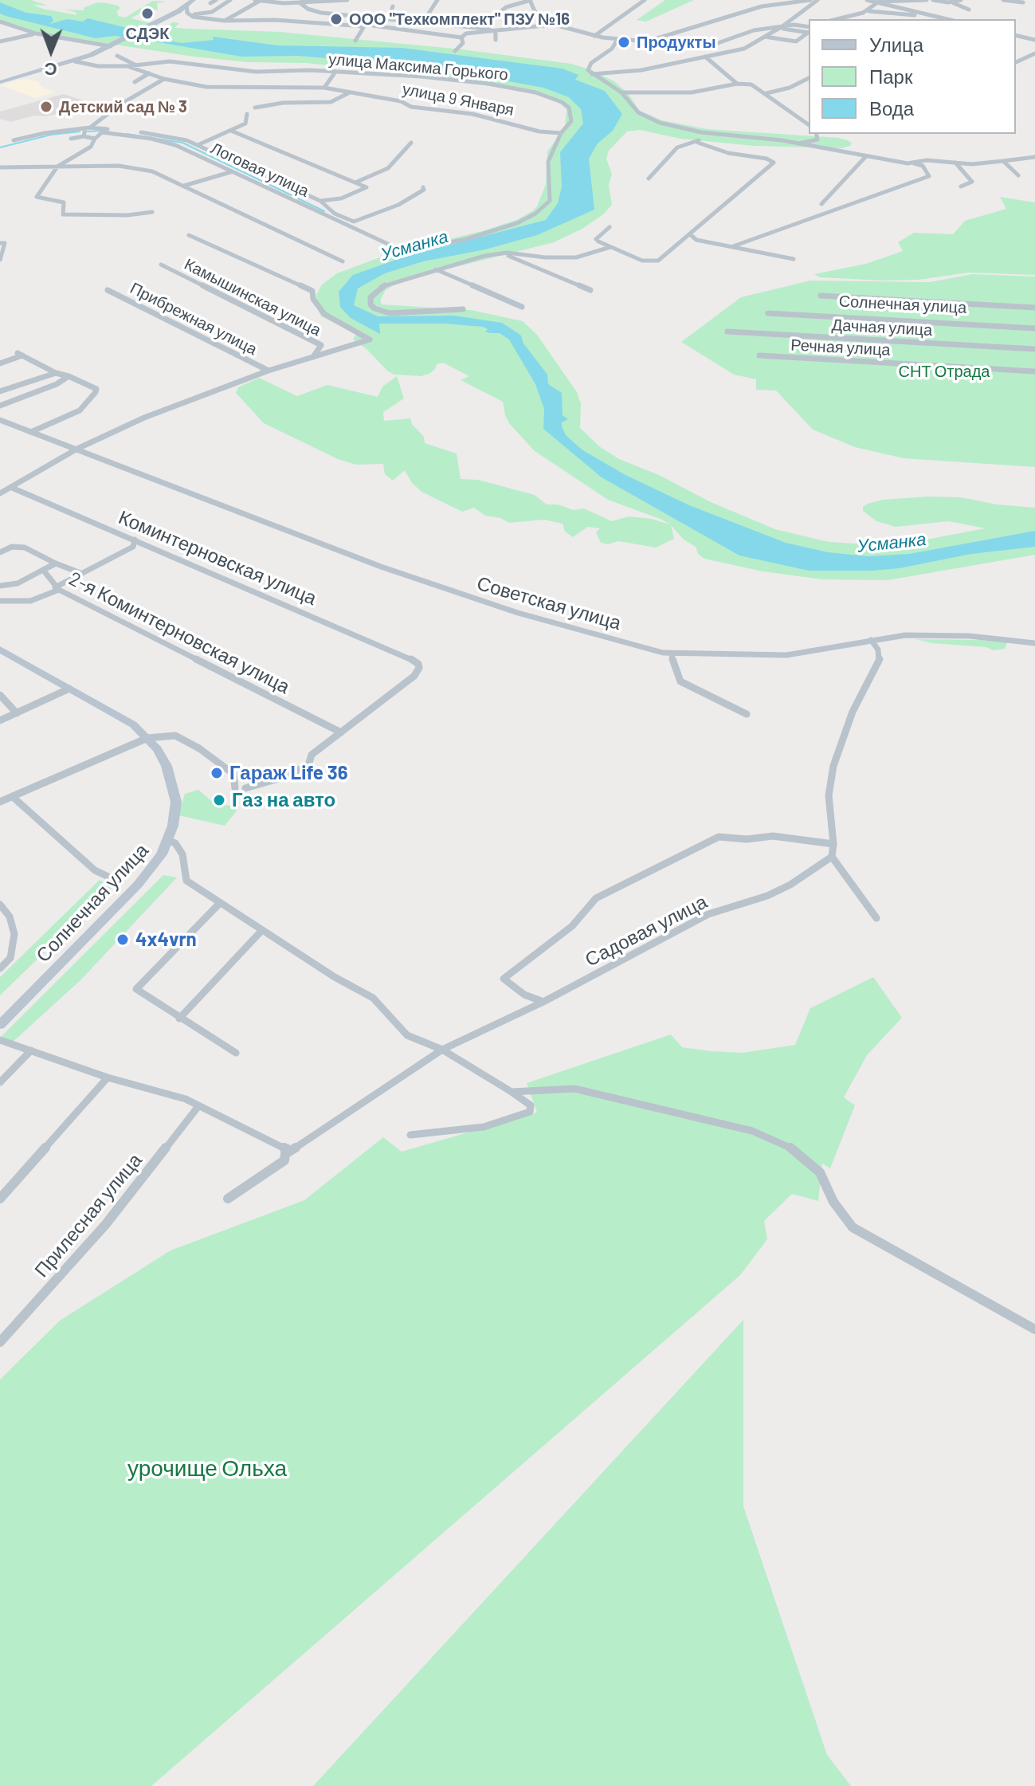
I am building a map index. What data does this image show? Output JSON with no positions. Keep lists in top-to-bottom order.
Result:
{
  "streets": {
    "street": [
      "улица Максима Горького",
      "улица 9 Января",
      "Логовая улица",
      "Камышинская улица",
      "Солнечная улица",
      "Прибрежная улица",
      "Дачная улица",
      "Речная улица",
      "Коминтерновская улица",
      "Советская улица",
      "2-я Коминтерновская улица",
      "Садовая улица",
      "Прилесная улица"
    ]
  },
  "crossings": [
    ["улица Максима Горького", "улица 9 Января"],
    ["улица Максима Горького", "Логовая улица"],
    ["улица 9 Января", "Логовая улица"],
    ["Коминтерновская улица", "2-я Коминтерновская улица"]
  ],
  "water": ["Усманка"],
  "parks": ["СНТ Отрада", "урочище Ольха"],
  "places": [
    "СДЭК",
    "ООО \"Техкомплект\" ПЗУ №16",
    "Продукты",
    "Детский сад № 3",
    "Гараж Life 36",
    "Газ на авто",
    "4x4vrn"
  ],
  "legend": ["Улица", "Парк", "Вода"],
  "north": "bottom"
}
